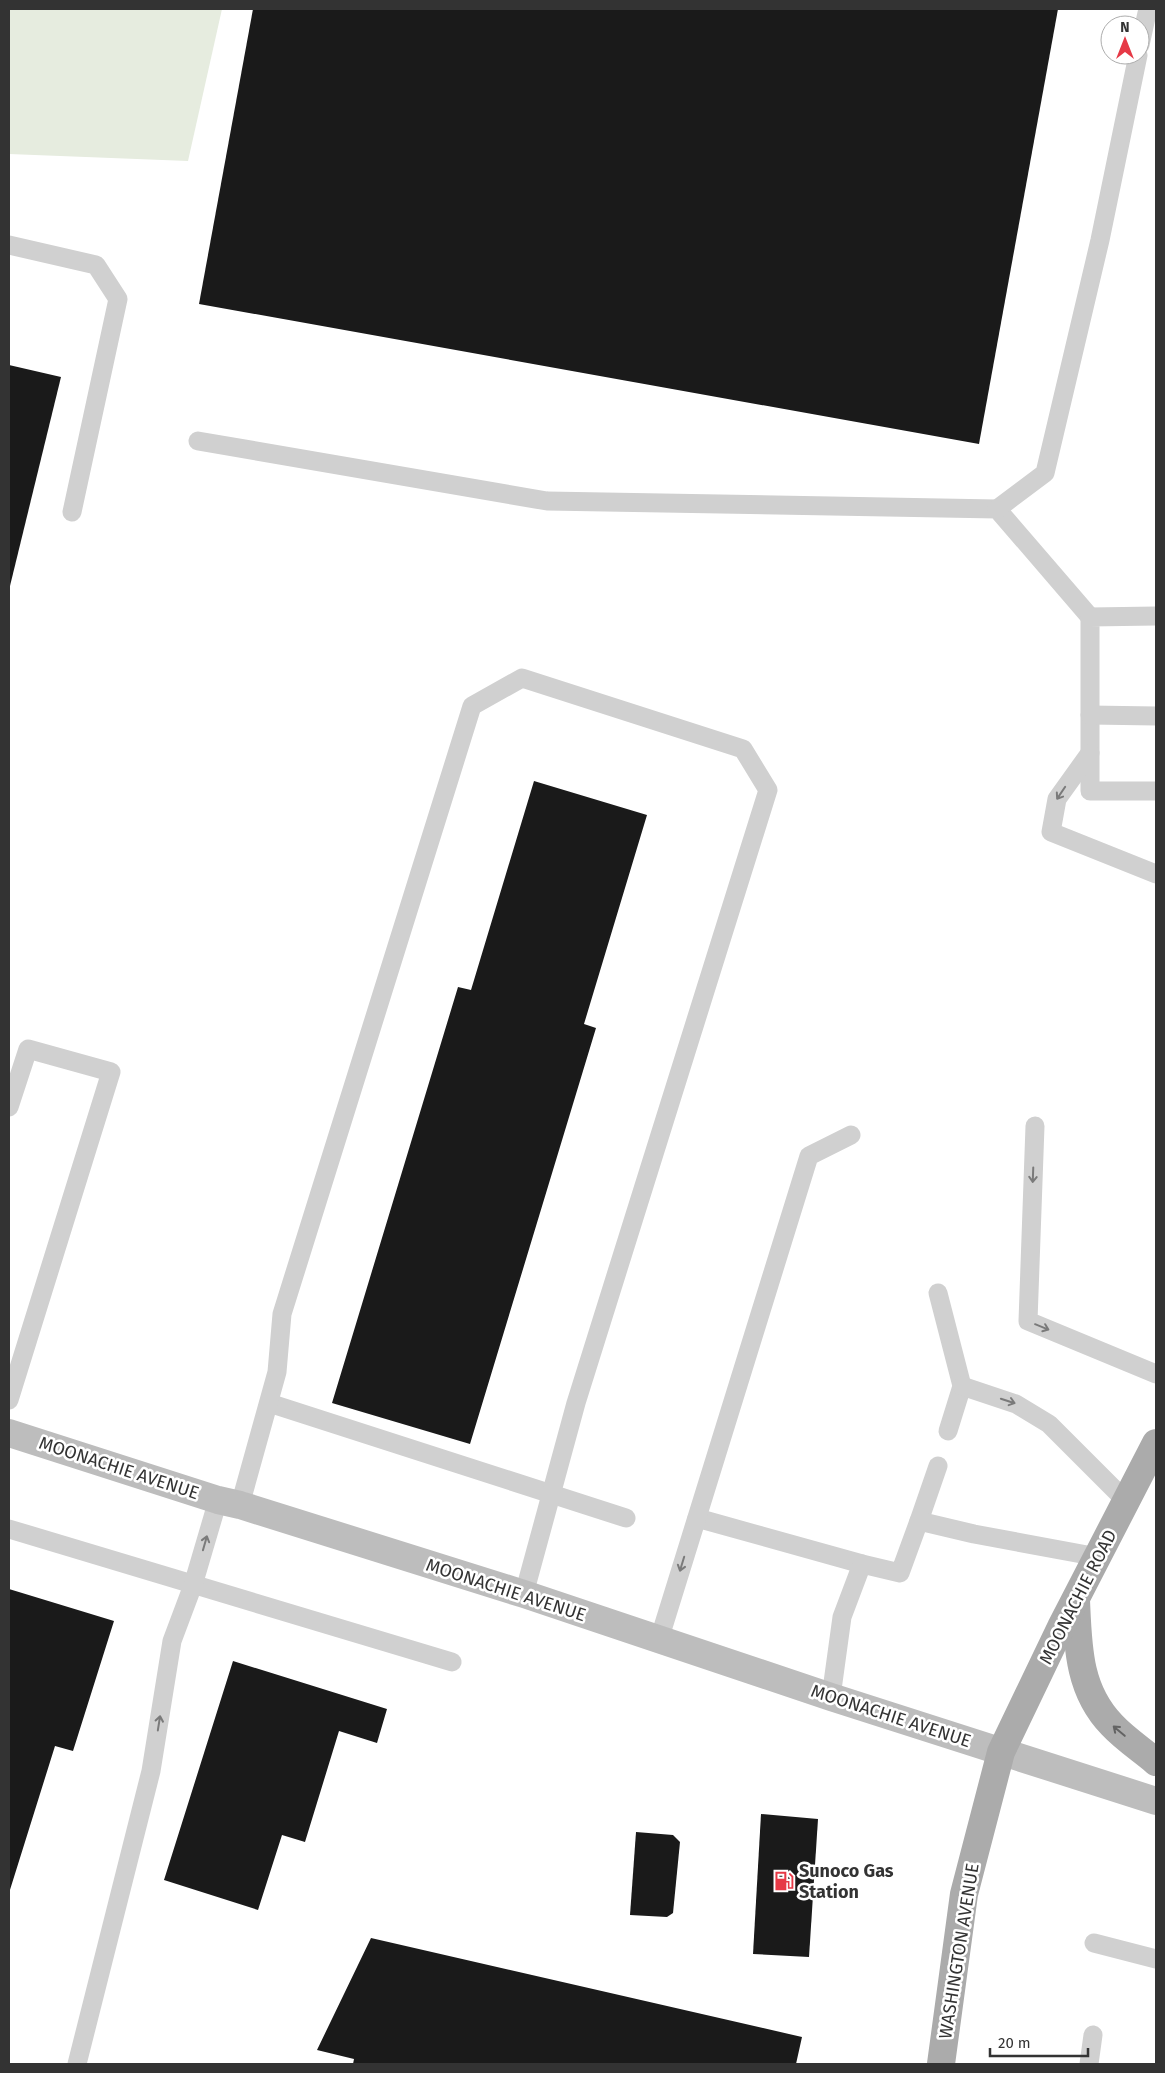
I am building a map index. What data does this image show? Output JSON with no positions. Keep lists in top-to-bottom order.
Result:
{
  "streets": {
    "main road": ["MOONACHIE AVENUE", "MOONACHIE ROAD", "WASHINGTON AVENUE"]
  },
  "crossings": [
    ["MOONACHIE AVENUE", "MOONACHIE ROAD"],
    ["MOONACHIE AVENUE", "WASHINGTON AVENUE"],
    ["MOONACHIE ROAD", "WASHINGTON AVENUE"]
  ],
  "places": {
    "fuel station": ["Sunoco Gas Station"]
  },
  "scale_bar": "20 m",
  "north": "top"
}
